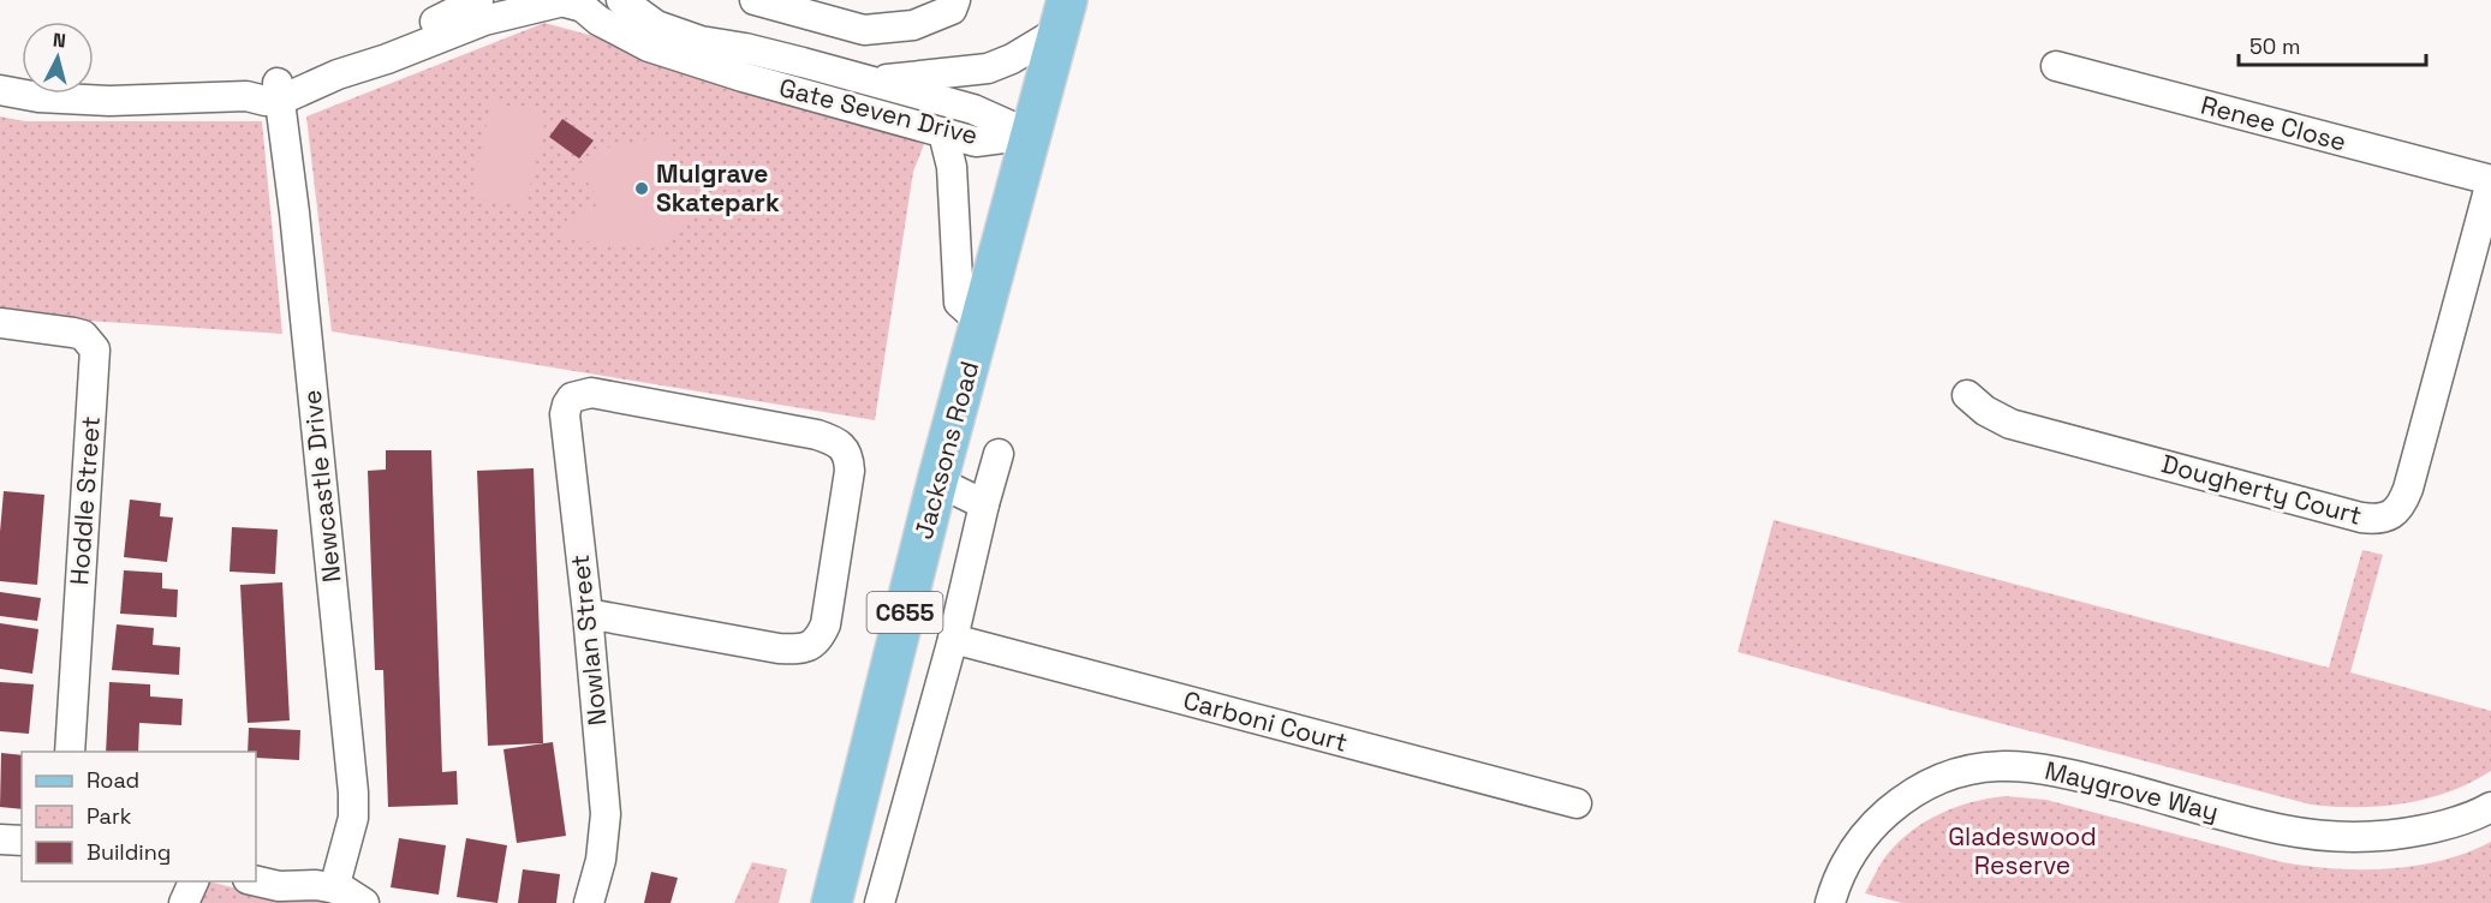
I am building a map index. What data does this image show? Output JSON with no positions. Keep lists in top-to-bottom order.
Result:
{
  "streets": {
    "main road": ["Jacksons Road", "C655"],
    "street": [
      "Gate Seven Drive",
      "Renee Close",
      "Newcastle Drive",
      "Dougherty Court",
      "Hoddle Street",
      "Nowlan Street",
      "Carboni Court",
      "Maygrove Way"
    ]
  },
  "crossings": [
    ["Gate Seven Drive", "Jacksons Road"],
    ["Renee Close", "Dougherty Court"]
  ],
  "parks": ["Gladeswood Reserve"],
  "places": ["Mulgrave Skatepark"],
  "legend": ["Road", "Park", "Building"],
  "scale_bar": "50 m",
  "north": "top"
}
